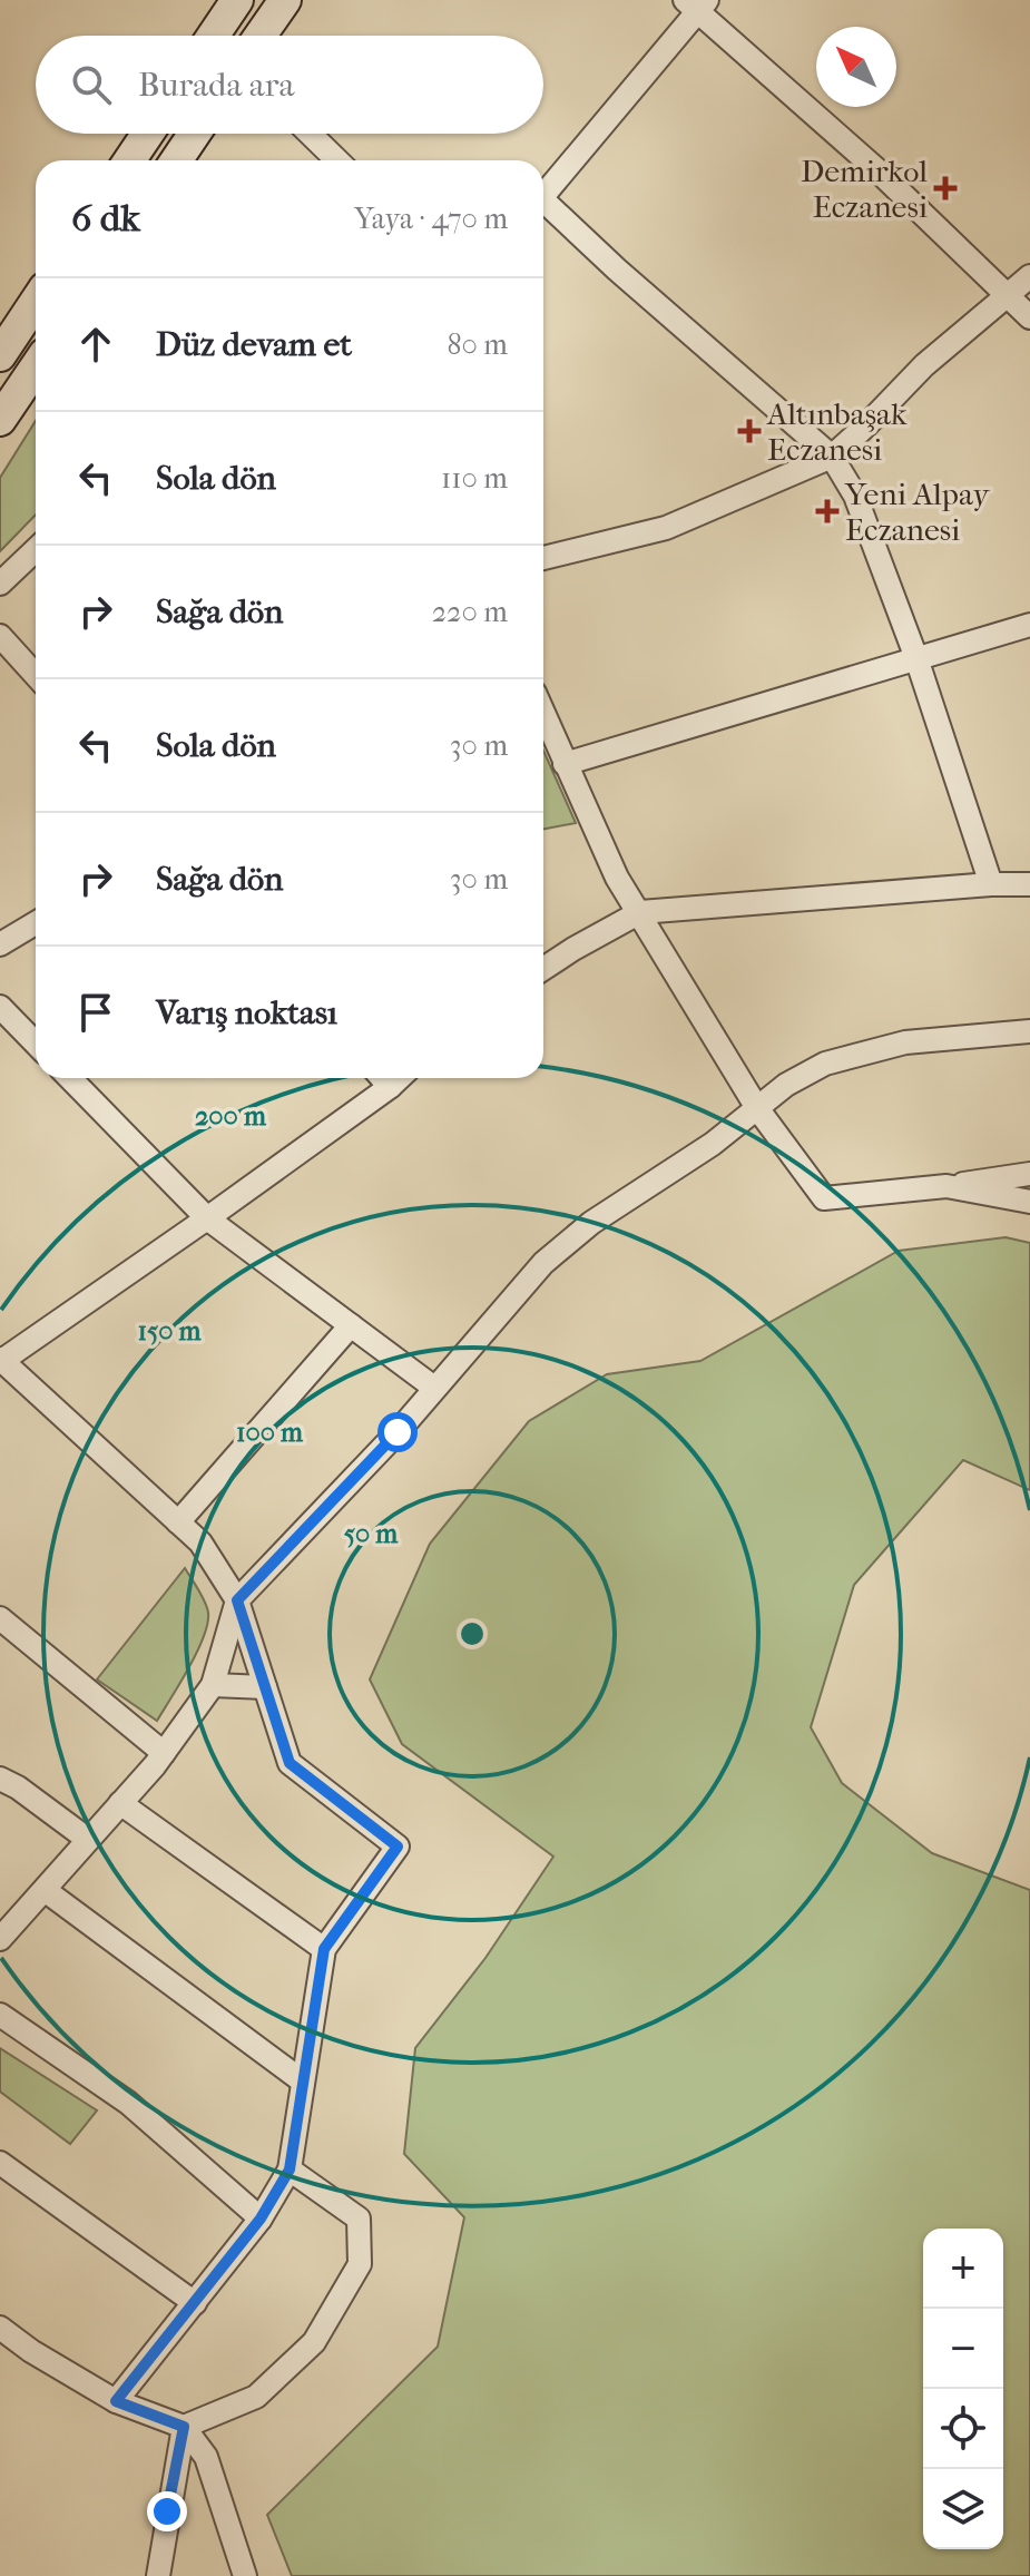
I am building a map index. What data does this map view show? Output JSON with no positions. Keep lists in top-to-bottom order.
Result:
{
  "places": {
    "health": ["Demirkol Eczanesi", "Altınbaşak Eczanesi", "Yeni Alpay Eczanesi"]
  },
  "north": "top left",
  "page": {
    "search": "Burada ara",
    "heading": ["6 dk", "Yaya · 470 m"],
    "list": [
      ["Düz devam et", "80 m"],
      ["Sola dön", "110 m"],
      ["Sağa dön", "220 m"],
      ["Sola dön", "30 m"],
      ["Sağa dön", "30 m"],
      "Varış noktası"
    ],
    "map_buttons": ["+", "−"]
  },
  "rings": [
    "200 m",
    "150 m",
    "100 m",
    "50 m"
  ]
}
